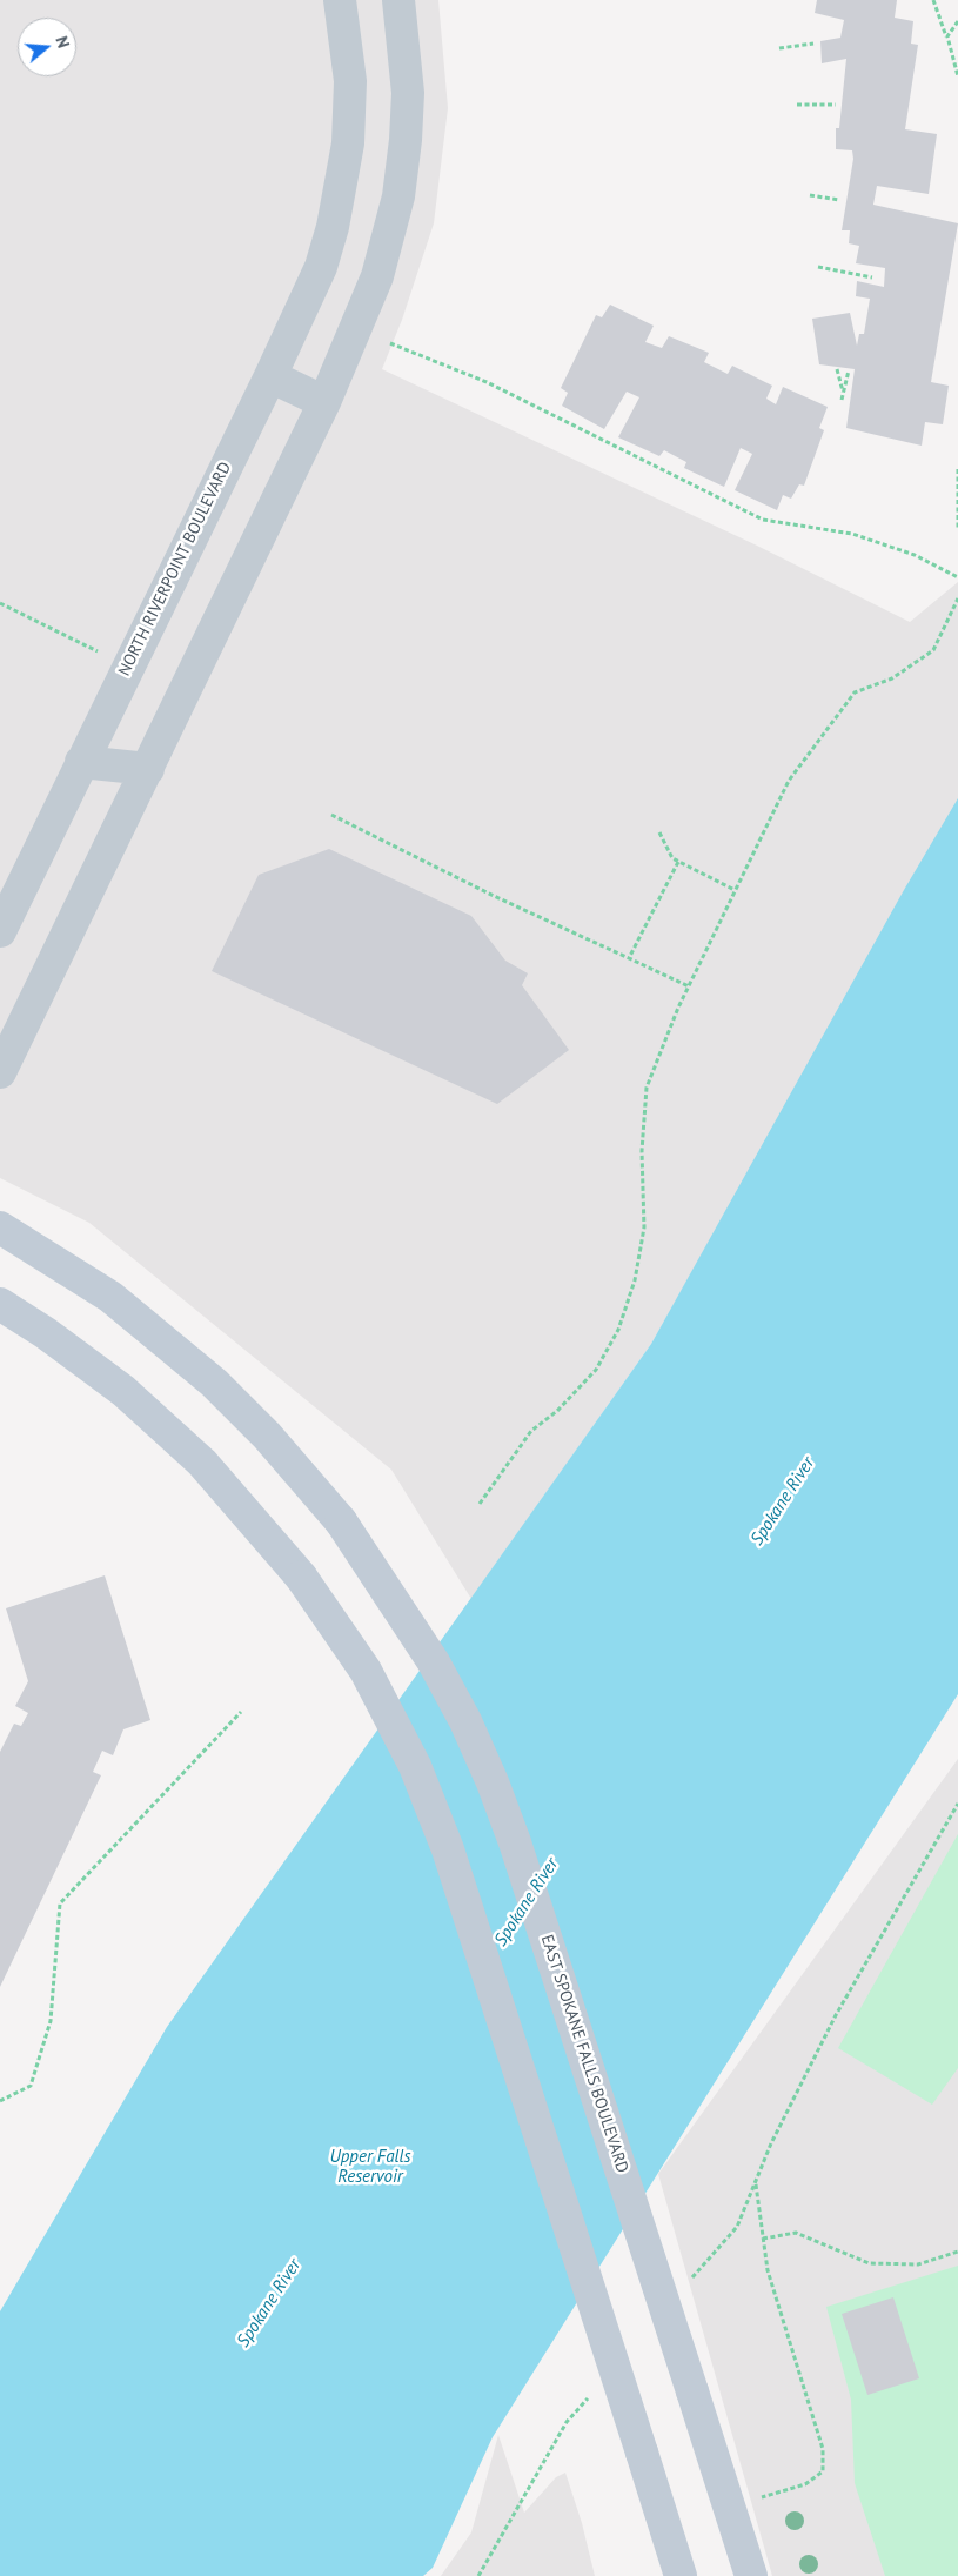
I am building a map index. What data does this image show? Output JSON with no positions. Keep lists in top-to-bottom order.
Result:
{
  "streets": {
    "main road": ["EAST SPOKANE FALLS BOULEVARD"],
    "street": ["NORTH RIVERPOINT BOULEVARD"]
  },
  "water": ["Spokane River", "Upper Falls Reservoir"],
  "north": "right"
}
